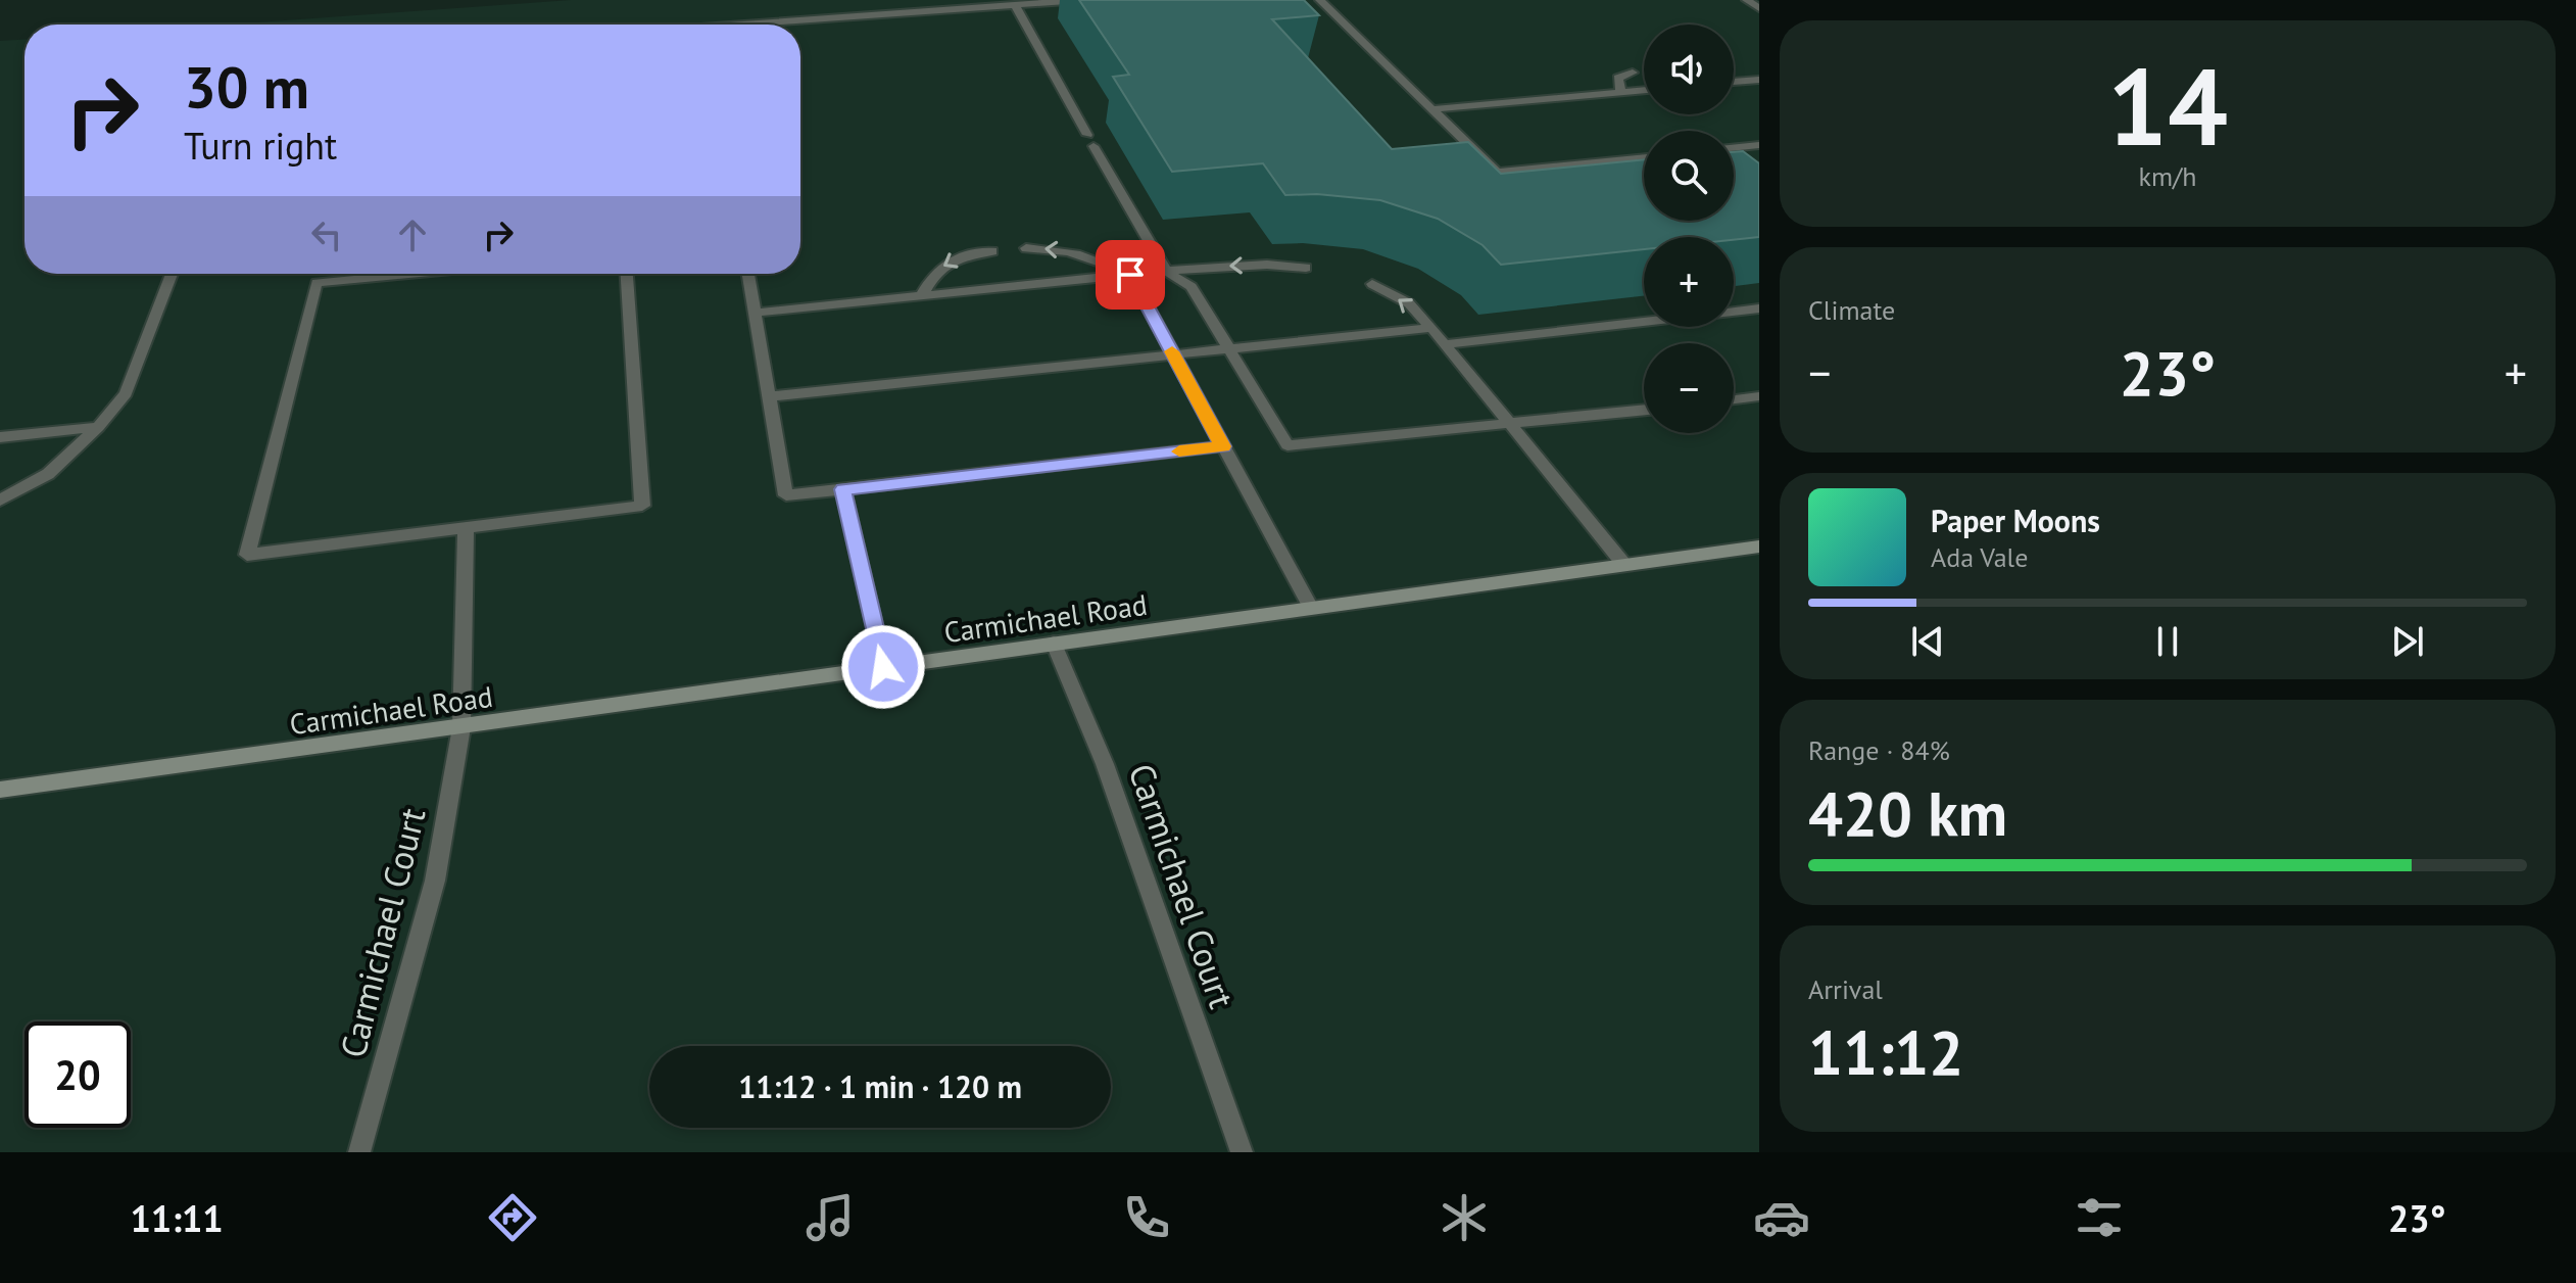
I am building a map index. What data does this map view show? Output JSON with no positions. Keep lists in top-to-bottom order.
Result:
{
  "streets": {
    "street": ["Carmichael Road", "Carmichael Court"]
  },
  "crossings": [
    ["Carmichael Road", "Carmichael Court"]
  ],
  "page": {
    "tile": [
      ["14", "km/h"],
      "Climate",
      ["Range · 84%", "420 km"],
      ["Arrival", "11:12"]
    ],
    "map_buttons": ["+", "−"],
    "turn": ["30 m", "Turn right"],
    "heat": ["−", "23°", "+"],
    "song": ["Paper Moons", "Ada Vale"],
    "limit": "20",
    "trip": "11:12 · 1 min · 120 m",
    "tabs": ["11:11", "23°"]
  }
}
